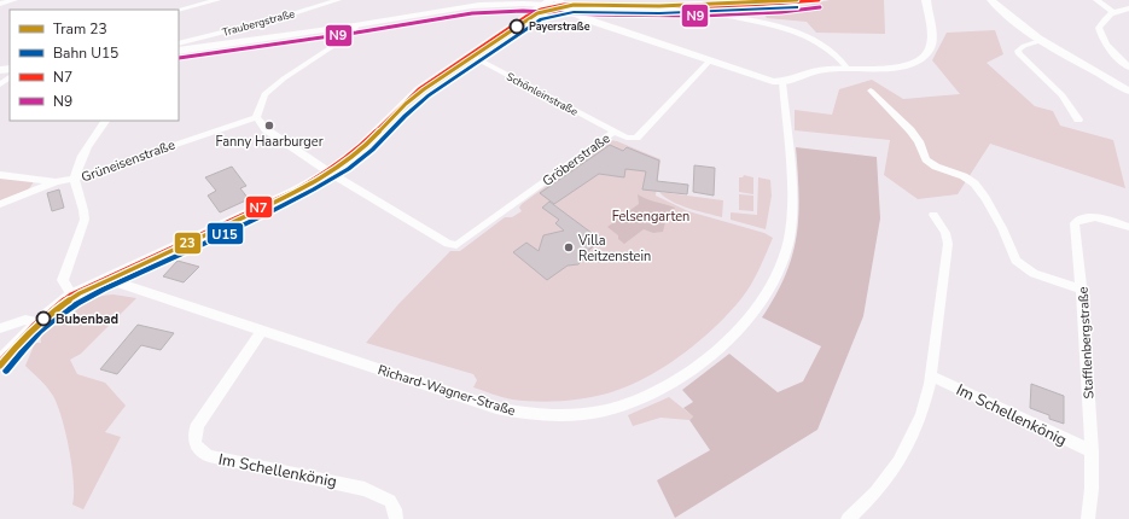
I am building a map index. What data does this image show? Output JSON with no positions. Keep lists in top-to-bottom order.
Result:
{
  "streets": {
    "street": [
      "Traubergstraße",
      "Schönleinstraße",
      "Gröberstraße",
      "Grüneisenstraße",
      "Stafflenbergstraße",
      "Richard-Wagner-Straße",
      "Im Schellenkönig"
    ]
  },
  "crossings": [
    ["Schönleinstraße", "Gröberstraße"],
    ["Stafflenbergstraße", "Im Schellenkönig"],
    ["Richard-Wagner-Straße", "Im Schellenkönig"]
  ],
  "parks": ["Felsengarten"],
  "places": [
    "Payerstraße",
    "Fanny Haarburger",
    "Villa Reitzenstein",
    "Bubenbad"
  ],
  "lines": [
    "tram line 23",
    "transit line N7",
    "rail line U15",
    "transit line N9"
  ],
  "legend": [
    "Tram 23",
    "Bahn U15",
    "N7",
    "N9"
  ]
}
